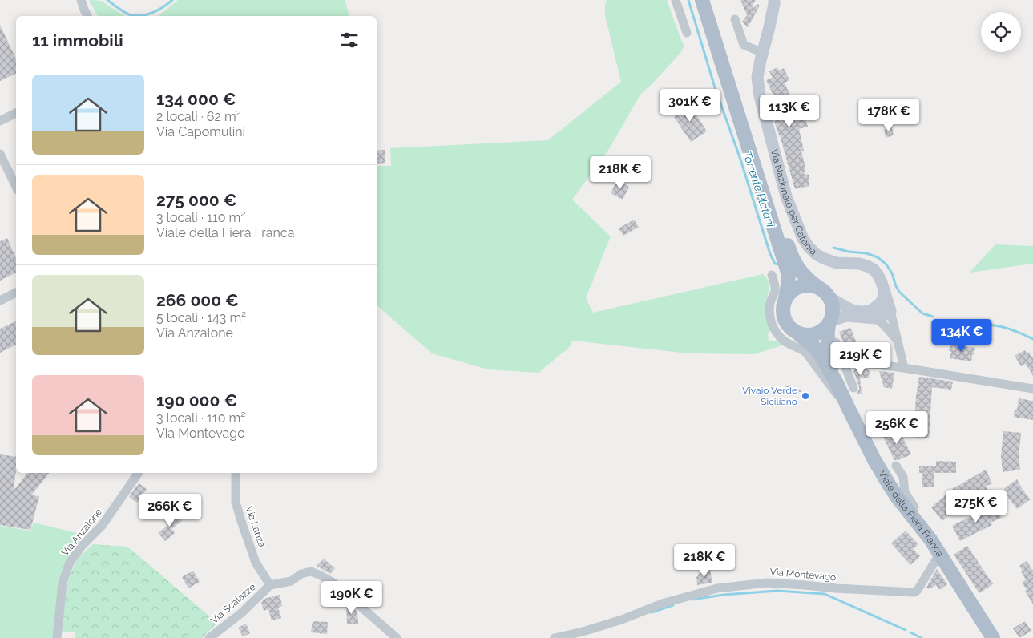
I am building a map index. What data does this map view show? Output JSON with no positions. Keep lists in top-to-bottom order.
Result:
{
  "streets": {
    "main road": ["Via Nazionale per Catania", "Viale della Fiera Franca"],
    "street": [
      "Via Lanza",
      "Via Anzalone",
      "Via Montevago",
      "Via Scalazze"
    ]
  },
  "crossings": [
    ["Viale della Fiera Franca", "Via Montevago"],
    ["Via Lanza", "Via Scalazze"]
  ],
  "water": ["Torrente Platani"],
  "places": ["Vivaio Verde Siciliano"],
  "page": {
    "heading": "11 immobili",
    "list": [
      {
        "name": "134 000 €",
        "note": "2 locali · 62 m² · Via Capomulini"
      },
      {
        "name": "275 000 €",
        "note": "3 locali · 110 m² · Viale della Fiera Franca"
      },
      {
        "name": "266 000 €",
        "note": "5 locali · 143 m² · Via Anzalone"
      },
      {
        "name": "190 000 €",
        "note": "3 locali · 110 m² · Via Montevago"
      }
    ],
    "price": [
      "301K €",
      "113K €",
      "178K €",
      "218K €",
      "134K €",
      "219K €",
      "256K €",
      "275K €",
      "266K €",
      "218K €",
      "190K €"
    ]
  }
}
